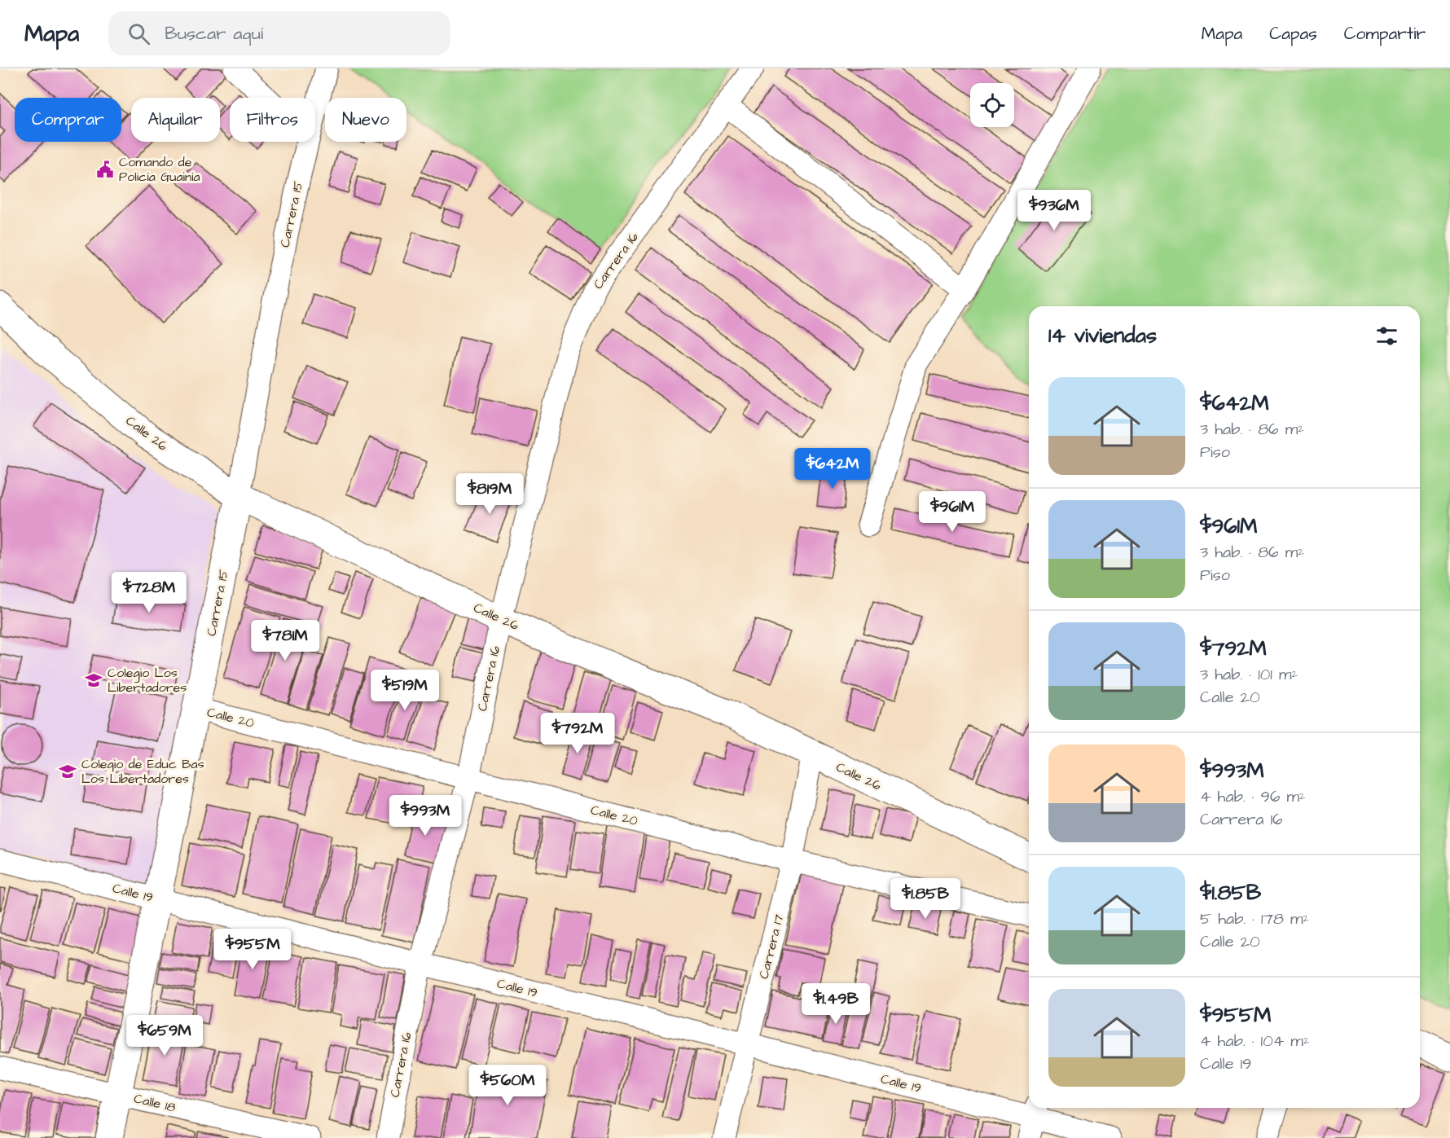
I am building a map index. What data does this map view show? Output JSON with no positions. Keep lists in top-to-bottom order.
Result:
{
  "streets": {
    "street": [
      "Carrera 15",
      "Carrera 16",
      "Calle 26",
      "Calle 20",
      "Calle 19",
      "Carrera 17",
      "Calle 18"
    ]
  },
  "crossings": [
    ["Carrera 15", "Calle 26"],
    ["Carrera 15", "Calle 20"],
    ["Carrera 15", "Calle 19"],
    ["Carrera 15", "Calle 18"],
    ["Carrera 16", "Calle 26"],
    ["Carrera 16", "Calle 20"],
    ["Carrera 16", "Calle 19"],
    ["Calle 26", "Carrera 17"],
    ["Calle 20", "Carrera 17"],
    ["Calle 19", "Carrera 17"]
  ],
  "places": {
    "public building": ["Comando de Policía Guainía"],
    "school or university": ["Colegio Los Libertadores", "Colegio de Educ Bas Los Libertadores"]
  },
  "page": {
    "header": "Mapa",
    "search": "Buscar aquí",
    "nav": ["Mapa", "Capas", "Compartir"],
    "chip": [
      "Comprar",
      "Alquilar",
      "Filtros",
      "Nuevo"
    ],
    "price": [
      "$936M",
      "$642M",
      "$819M",
      "$961M",
      "$728M",
      "$781M",
      "$519M",
      "$792M",
      "$993M",
      "$1.85B",
      "$955M",
      "$1.49B",
      "$659M",
      "$560M"
    ],
    "heading": "14 viviendas",
    "list": [
      {
        "name": "$642M",
        "note": "3 hab. · 86 m² · Piso"
      },
      {
        "name": "$961M",
        "note": "3 hab. · 86 m² · Piso"
      },
      {
        "name": "$792M",
        "note": "3 hab. · 101 m² · Calle 20"
      },
      {
        "name": "$993M",
        "note": "4 hab. · 96 m² · Carrera 16"
      },
      {
        "name": "$1.85B",
        "note": "5 hab. · 178 m² · Calle 20"
      },
      {
        "name": "$955M",
        "note": "4 hab. · 104 m² · Calle 19"
      }
    ]
  }
}
